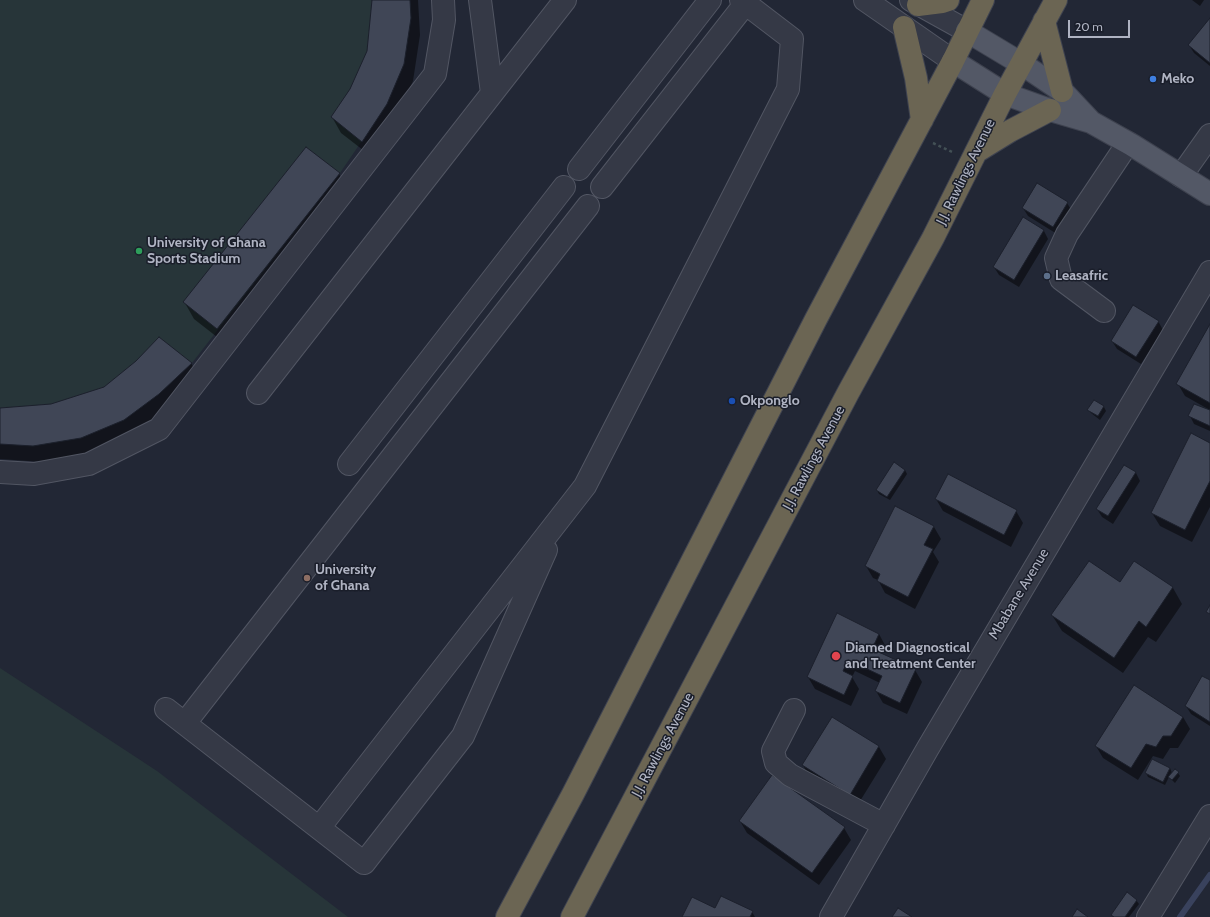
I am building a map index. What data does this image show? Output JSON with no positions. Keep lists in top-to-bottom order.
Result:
{
  "streets": {
    "highway": ["J.J. Rawlings Avenue"],
    "street": ["Mbabane Avenue"]
  },
  "places": [
    "Meko",
    "University of Ghana Sports Stadium",
    "Leasafric",
    "Okponglo",
    "University of Ghana",
    "Diamed Diagnostical and Treatment Center"
  ],
  "scale_bar": "20 m"
}
